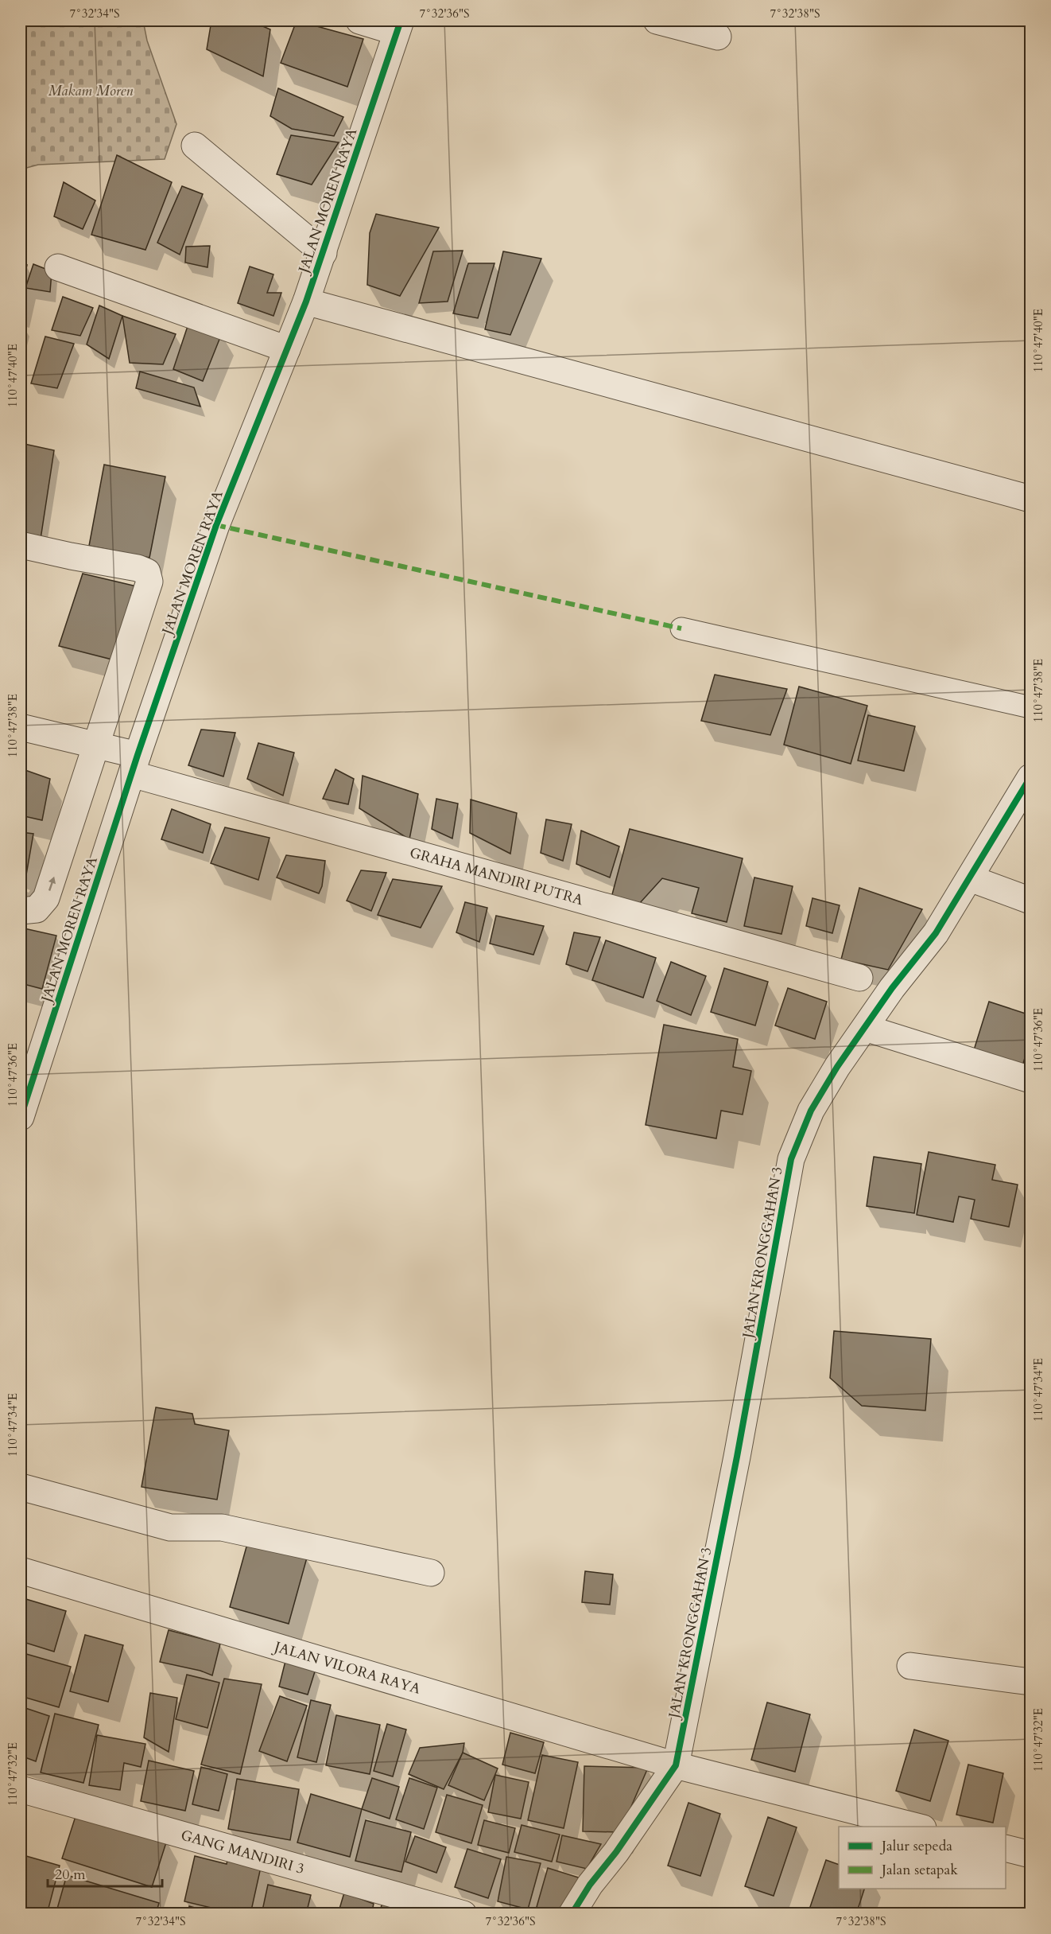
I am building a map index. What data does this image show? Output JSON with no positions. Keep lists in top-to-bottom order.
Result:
{
  "streets": {
    "street": [
      "JALAN MOREN RAYA",
      "GRAHA MANDIRI PUTRA",
      "JALAN KRONGGAHAN 3",
      "JALAN VILORA RAYA",
      "GANG MANDIRI 3"
    ]
  },
  "crossings": [
    ["JALAN MOREN RAYA", "GRAHA MANDIRI PUTRA"],
    ["JALAN KRONGGAHAN 3", "JALAN VILORA RAYA"]
  ],
  "parks": ["Makam Moren"],
  "legend": ["Jalur sepeda", "Jalan setapak"],
  "scale_bar": "20 m",
  "coordinates": [
    "7°32'34\"S",
    "7°32'36\"S",
    "7°32'38\"S",
    "110°47'40\"E",
    "110°47'38\"E",
    "110°47'36\"E",
    "110°47'34\"E",
    "110°47'32\"E"
  ]
}
